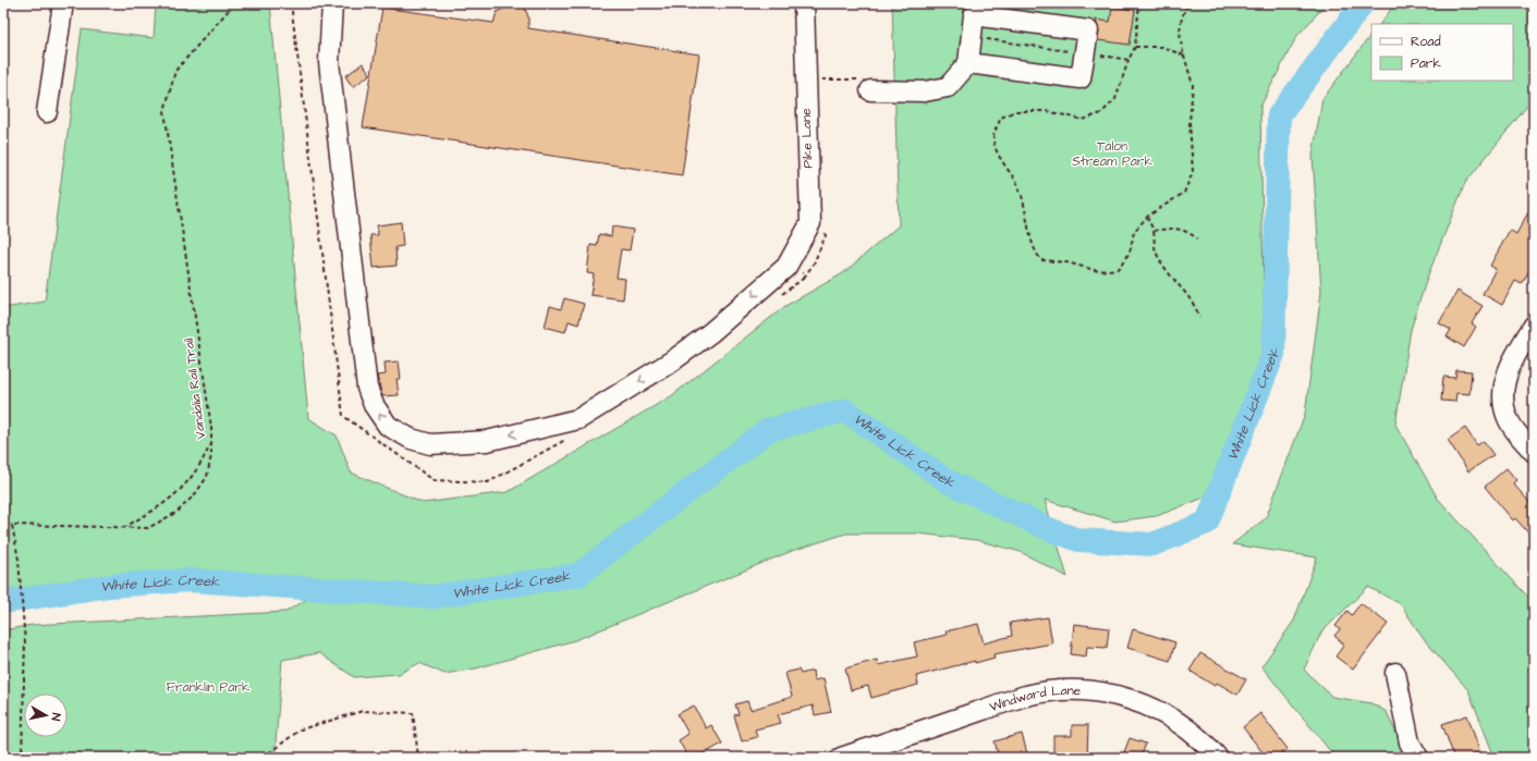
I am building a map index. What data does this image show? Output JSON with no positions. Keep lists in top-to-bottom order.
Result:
{
  "streets": {
    "street": ["Pike Lane", "Windward Lane"],
    "path": ["Vandalia Rail Trail"]
  },
  "water": ["White Lick Creek"],
  "parks": ["Talon Stream Park", "Franklin Park"],
  "legend": ["Road", "Park"],
  "north": "right"
}
